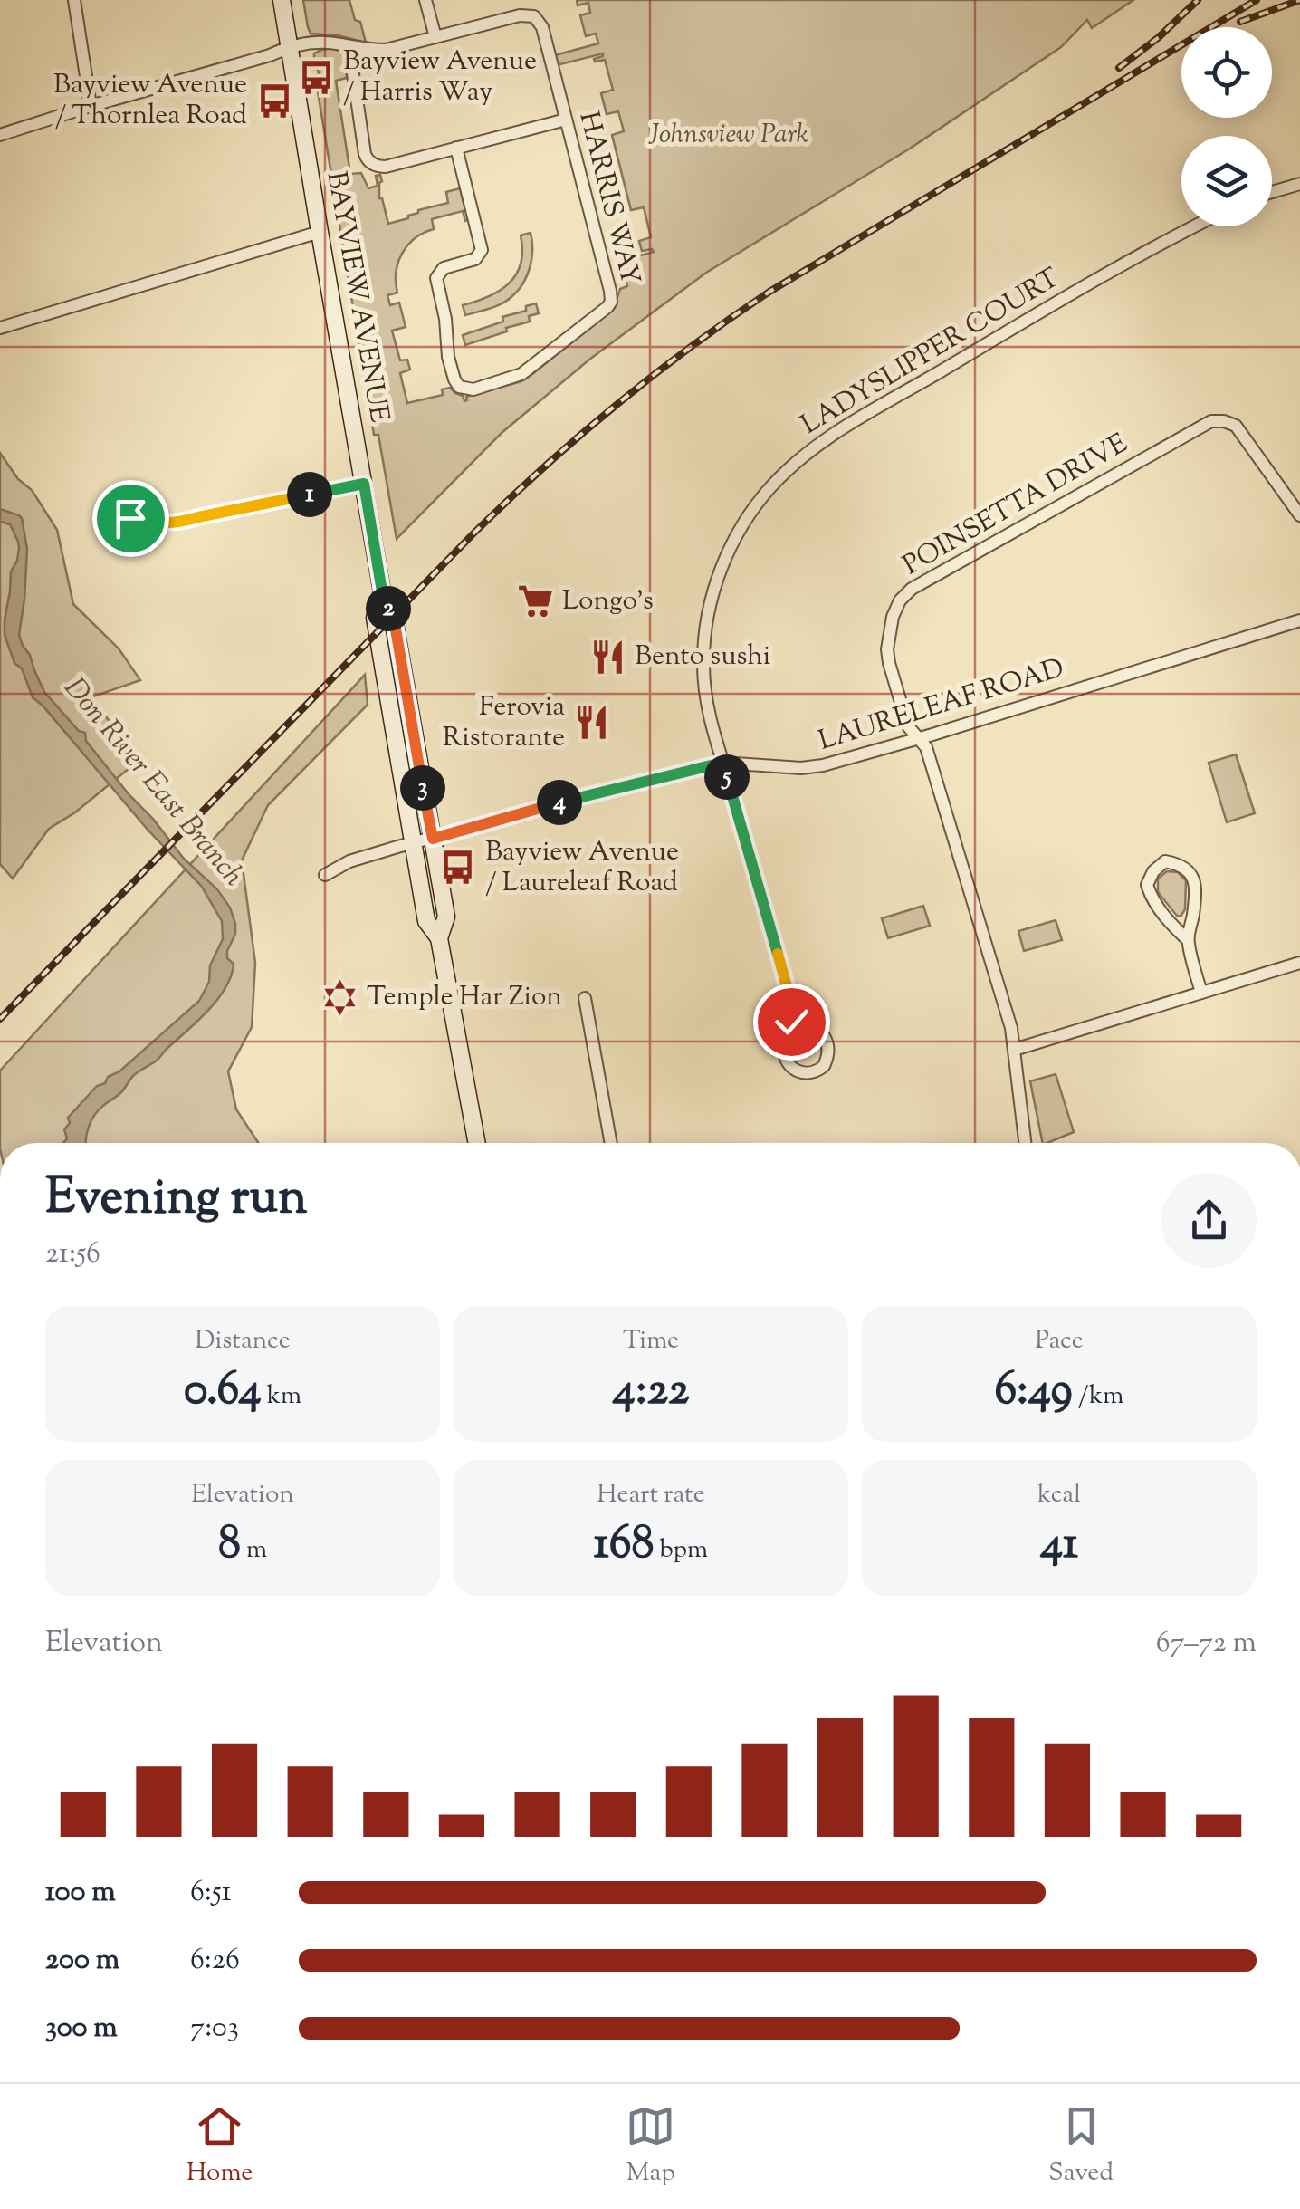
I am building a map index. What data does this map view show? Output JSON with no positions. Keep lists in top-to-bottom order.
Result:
{
  "streets": {
    "main road": ["BAYVIEW AVENUE"],
    "street": [
      "HARRIS WAY",
      "LADYSLIPPER COURT",
      "POINSETTA DRIVE",
      "LAURELEAF ROAD"
    ]
  },
  "crossings": [
    ["HARRIS WAY", "BAYVIEW AVENUE"],
    ["BAYVIEW AVENUE", "LAURELEAF ROAD"],
    ["LADYSLIPPER COURT", "LAURELEAF ROAD"],
    ["POINSETTA DRIVE", "LAURELEAF ROAD"]
  ],
  "water": ["Don River East Branch"],
  "parks": ["Johnsview Park"],
  "places": {
    "bus stop": ["Bayview Avenue / Harris Way", "Bayview Avenue / Thornlea Road", "Bayview Avenue / Laureleaf Road"],
    "supermarket": ["Longo's"],
    "restaurant": ["Bento sushi", "Ferovia Ristorante"],
    "synagogue": ["Temple Har Zion"]
  },
  "page": {
    "pins": [
      "1",
      "2",
      "5",
      "3",
      "4"
    ],
    "heading": ["Evening run", "21:56"],
    "stats": [
      ["Distance", "0.64 km"],
      ["Time", "4:22"],
      ["Pace", "6:49 /km"],
      ["Elevation", "8 m"],
      ["Heart rate", "168 bpm"],
      ["kcal", "41"]
    ],
    "chart": ["Elevation", "67–72 m"],
    "list": [
      {
        "name": "100 m",
        "note": "6:51"
      },
      {
        "name": "200 m",
        "note": "6:26"
      },
      {
        "name": "300 m",
        "note": "7:03"
      }
    ],
    "tabs": ["Home", "Map", "Saved"]
  }
}
